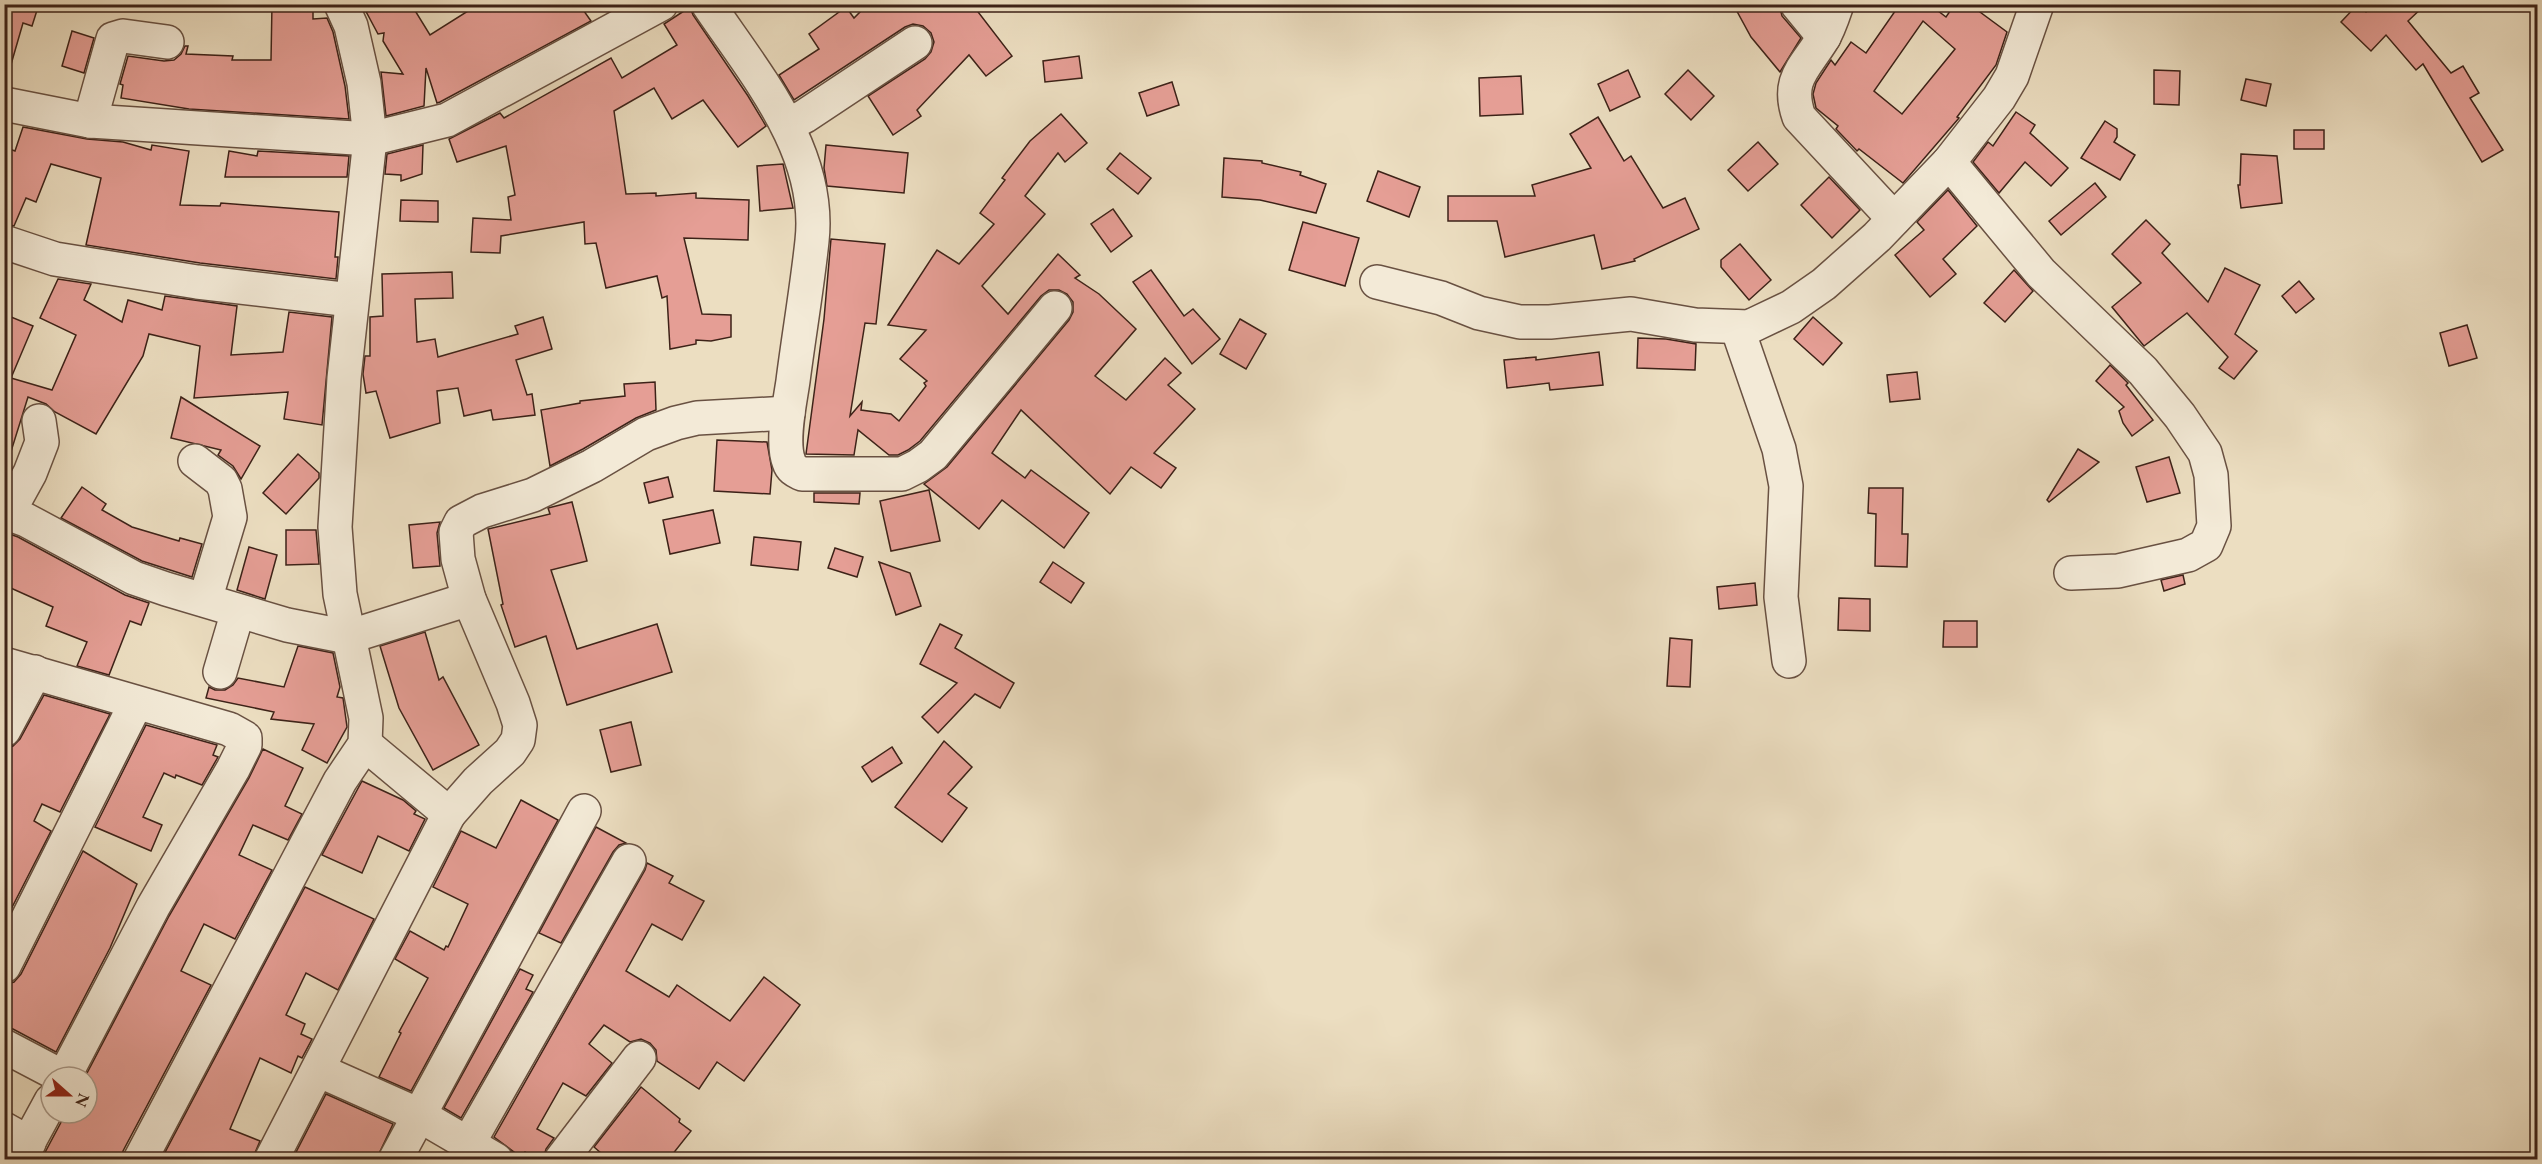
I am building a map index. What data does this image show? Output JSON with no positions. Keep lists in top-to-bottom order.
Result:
{
  "north": "right"
}
